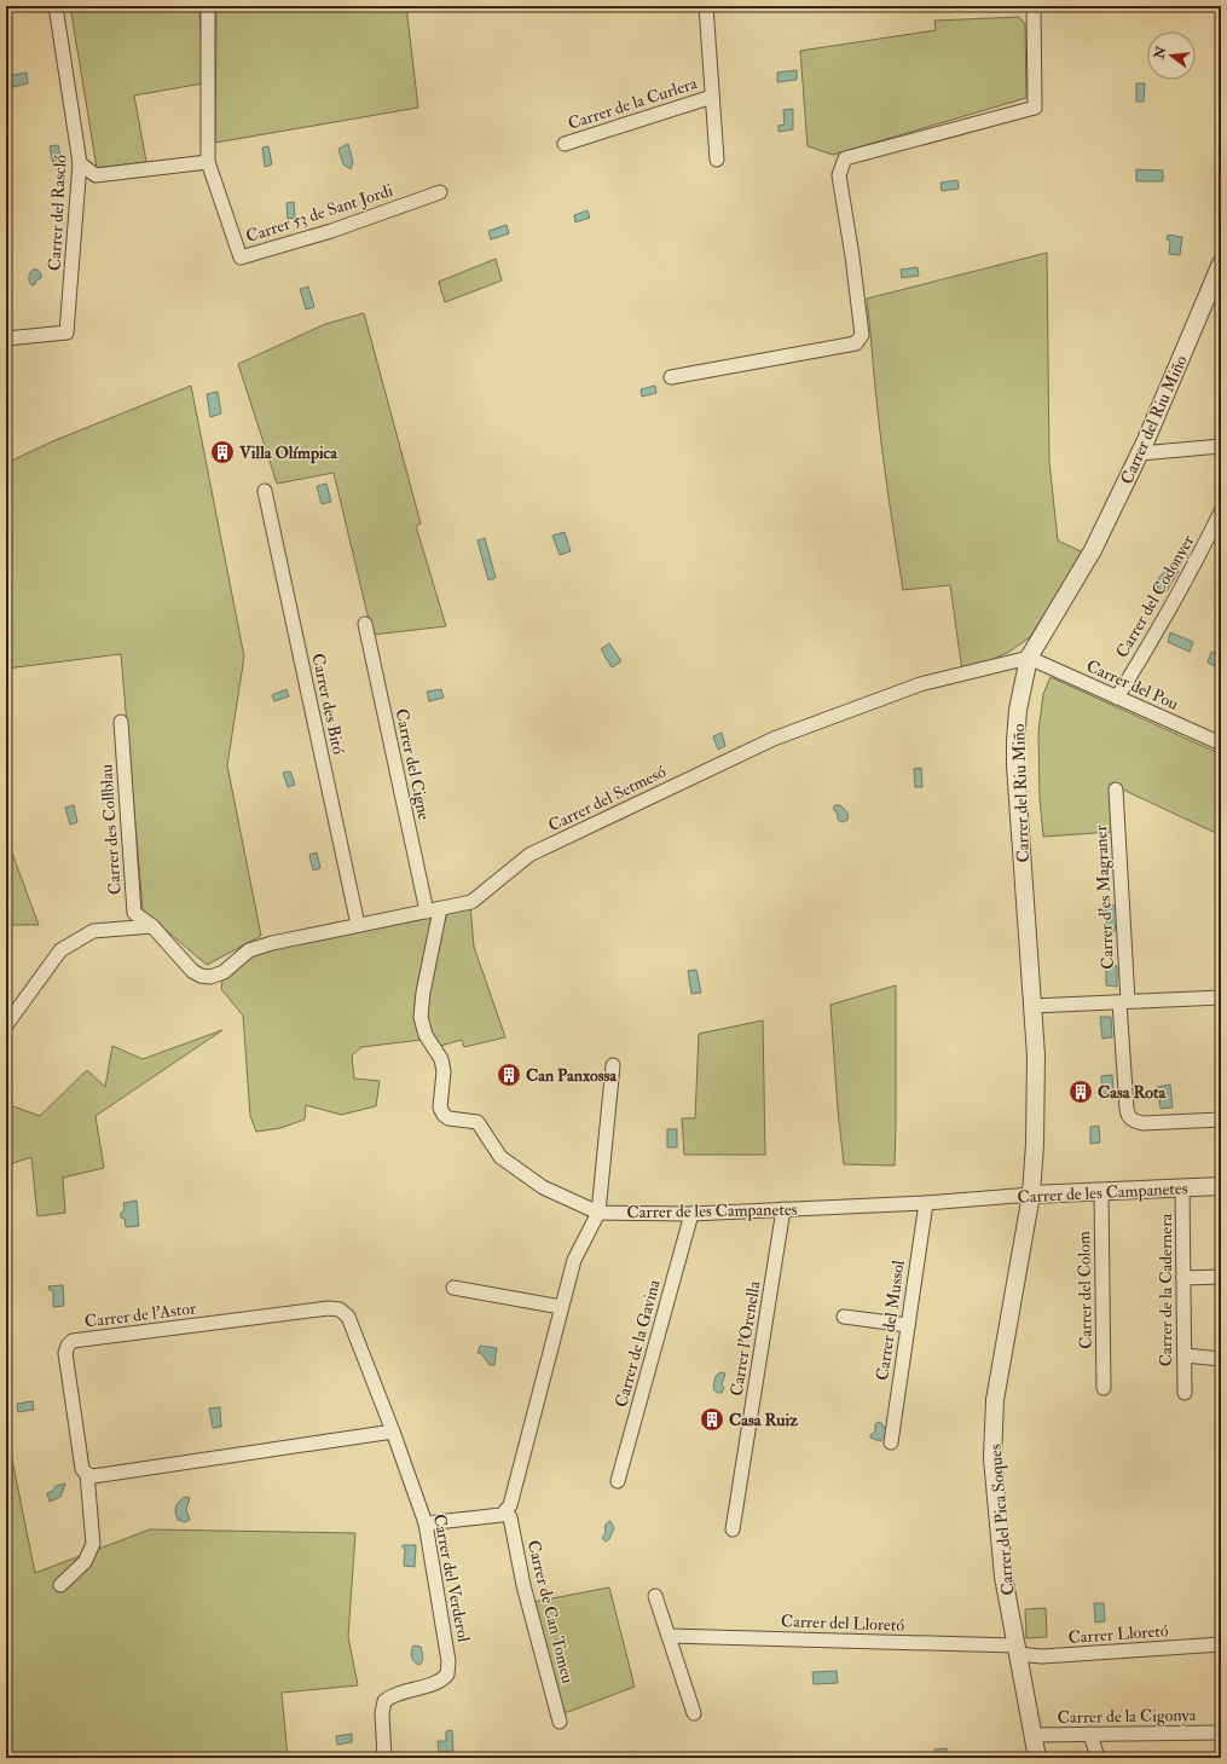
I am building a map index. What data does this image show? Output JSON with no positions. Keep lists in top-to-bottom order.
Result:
{
  "streets": {
    "street": [
      "Carrer de la Curlera",
      "Carrer del Rascló",
      "Carrer 53 de Sant Jordi",
      "Carrer del Riu Miño",
      "Carrer del Codonyer",
      "Carrer del Pou",
      "Carrer des Bitó",
      "Carrer del Cigne",
      "Carrer del Setmesó",
      "Carrer des Collblau",
      "Carrer d'es Magraner",
      "Carrer de les Campanetes",
      "Carrer del Colom",
      "Carrer de la Cadernera",
      "Carrer de l'Astor",
      "Carrer del Mussol",
      "Carrer l'Orenella",
      "Carrer de la Gavina",
      "Carrer del Pica Soques",
      "Carrer del Verderol",
      "Carrer de Can Tomeu",
      "Carrer del Lloretó",
      "Carrer Lloretó",
      "Carrer de la Cigonya"
    ]
  },
  "crossings": [
    ["Carrer del Riu Miño", "Carrer del Pou"],
    ["Carrer del Riu Miño", "Carrer del Setmesó"],
    ["Carrer del Riu Miño", "Carrer de les Campanetes"],
    ["Carrer del Riu Miño", "Carrer del Pica Soques"],
    ["Carrer del Codonyer", "Carrer del Pou"],
    ["Carrer del Pou", "Carrer del Setmesó"],
    ["Carrer des Bitó", "Carrer del Setmesó"],
    ["Carrer del Cigne", "Carrer del Setmesó"],
    ["Carrer del Setmesó", "Carrer des Collblau"],
    ["Carrer de les Campanetes", "Carrer del Colom"],
    ["Carrer de les Campanetes", "Carrer de la Cadernera"],
    ["Carrer de les Campanetes", "Carrer del Mussol"],
    ["Carrer de les Campanetes", "Carrer l'Orenella"],
    ["Carrer de les Campanetes", "Carrer de la Gavina"],
    ["Carrer de les Campanetes", "Carrer del Pica Soques"],
    ["Carrer de l'Astor", "Carrer del Verderol"],
    ["Carrer del Pica Soques", "Carrer del Lloretó"],
    ["Carrer del Pica Soques", "Carrer Lloretó"],
    ["Carrer del Pica Soques", "Carrer de la Cigonya"],
    ["Carrer del Lloretó", "Carrer Lloretó"]
  ],
  "places": {
    "building": [
      "Villa Olímpica",
      "Can Panxossa",
      "Casa Rota",
      "Casa Ruiz"
    ]
  },
  "north": "left"
}
